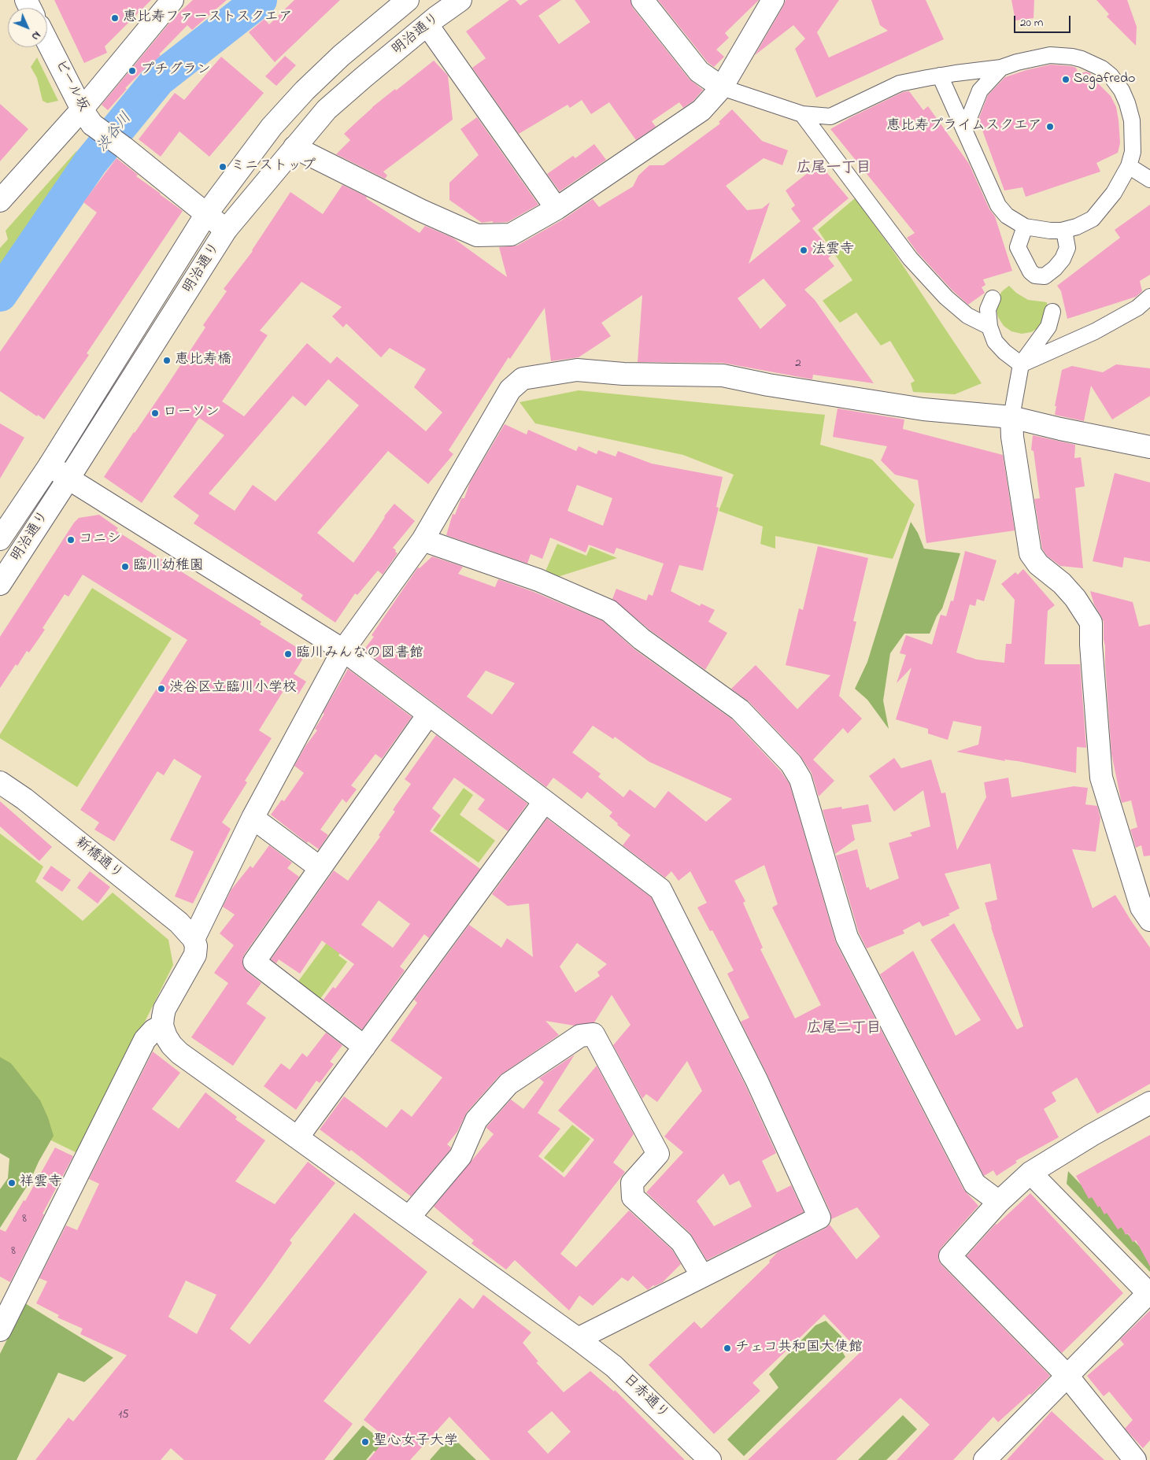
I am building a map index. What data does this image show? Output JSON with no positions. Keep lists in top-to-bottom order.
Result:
{
  "streets": {
    "street": [
      "明治通り",
      "ビール坂",
      "新橋通り",
      "日赤通り"
    ]
  },
  "districts": ["広尾一丁目", "広尾二丁目"],
  "water": ["渋谷川"],
  "places": [
    "恵比寿ファーストスクエア",
    "プチグラン",
    "Segafredo",
    "恵比寿プライムスクエア",
    "ミニストップ",
    "法雲寺",
    "恵比寿橋",
    "ローソン",
    "コニシ",
    "臨川幼稚園",
    "臨川みんなの図書館",
    "渋谷区立臨川小学校",
    "祥雲寺",
    "チェコ共和国大使館",
    "聖心女子大学"
  ],
  "house_numbers": [
    "2",
    "8",
    "8",
    "15"
  ],
  "scale_bar": "20 m",
  "north": "bottom right"
}
